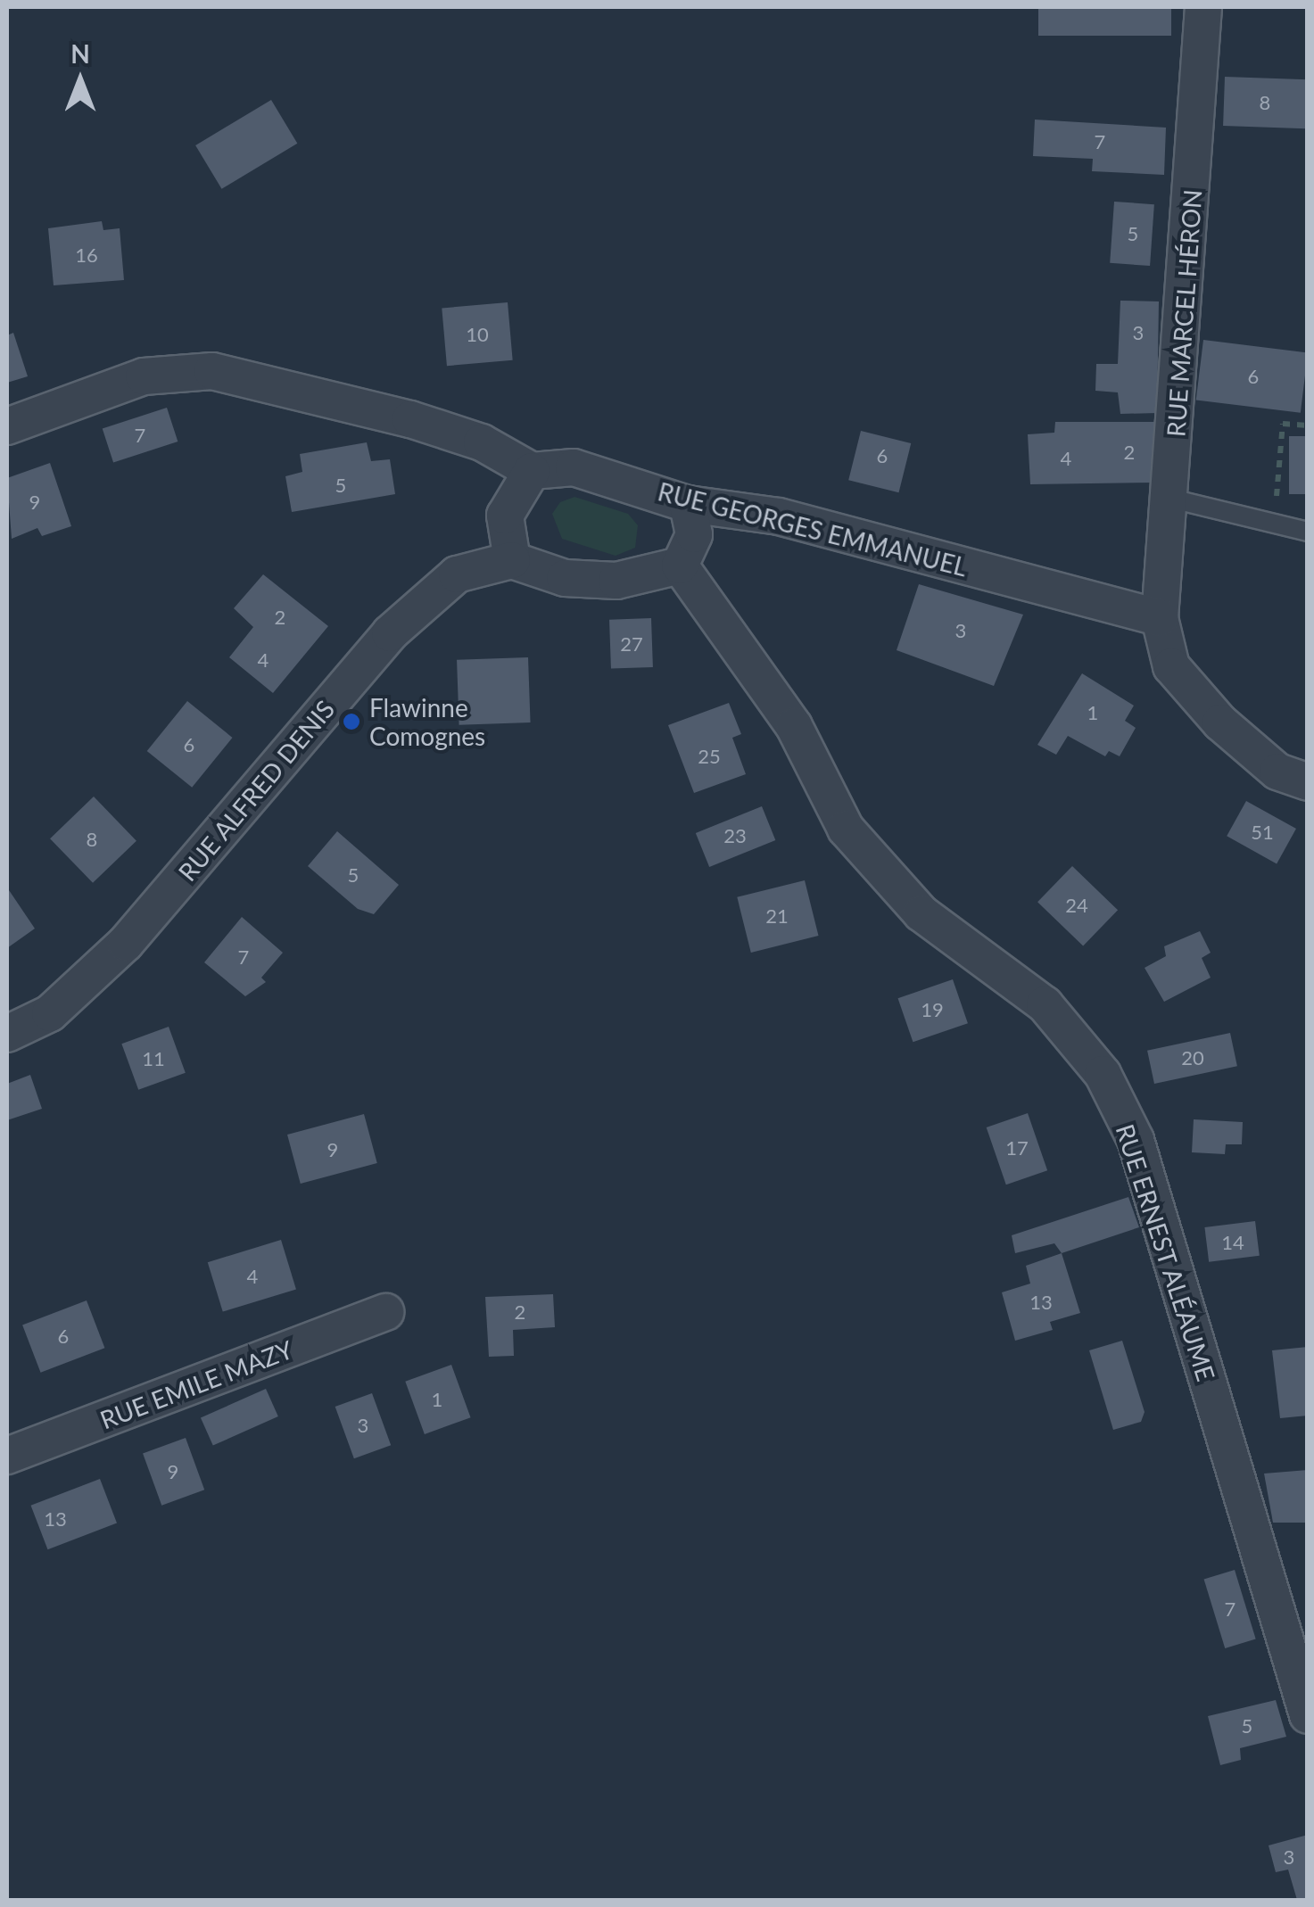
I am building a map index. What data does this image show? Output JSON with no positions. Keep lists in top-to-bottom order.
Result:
{
  "streets": {
    "street": [
      "RUE MARCEL HÉRON",
      "RUE GEORGES EMMANUEL",
      "RUE ALFRED DENIS",
      "RUE ERNEST ALÉAUME",
      "RUE EMILE MAZY"
    ]
  },
  "crossings": [
    ["RUE MARCEL HÉRON", "RUE GEORGES EMMANUEL"]
  ],
  "places": ["Flawinne Comognes"],
  "house_numbers": [
    "8",
    "7",
    "5",
    "16",
    "3",
    "10",
    "6",
    "7",
    "2",
    "6",
    "4",
    "5",
    "9",
    "2",
    "3",
    "27",
    "4",
    "1",
    "6",
    "25",
    "51",
    "23",
    "8",
    "5",
    "24",
    "21",
    "7",
    "19",
    "20",
    "11",
    "17",
    "9",
    "14",
    "4",
    "13",
    "2",
    "6",
    "1",
    "3",
    "9",
    "13",
    "7",
    "5",
    "3"
  ],
  "north": "top"
}
